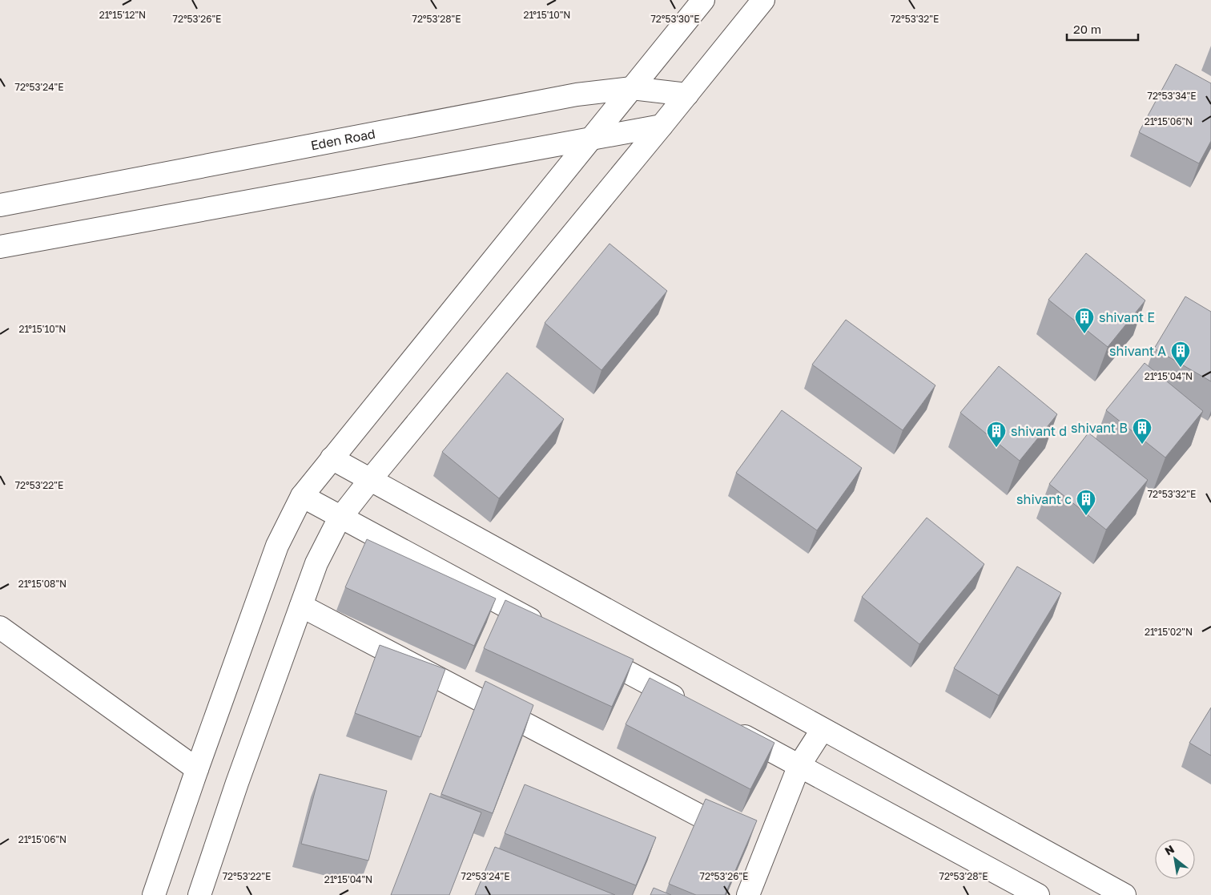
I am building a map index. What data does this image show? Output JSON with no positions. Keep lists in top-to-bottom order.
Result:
{
  "streets": {
    "street": ["Eden Road"]
  },
  "places": {
    "building": [
      "shivant E",
      "shivant A",
      "shivant B",
      "shivant d",
      "shivant c"
    ]
  },
  "scale_bar": "20 m",
  "north": "top left",
  "coordinates": [
    "21°15'12\"N",
    "21°15'10\"N",
    "72°53'26\"E",
    "72°53'28\"E",
    "72°53'30\"E",
    "72°53'32\"E",
    "72°53'24\"E",
    "72°53'34\"E",
    "21°15'06\"N",
    "21°15'04\"N",
    "72°53'22\"E",
    "21°15'08\"N",
    "21°15'02\"N"
  ]
}
